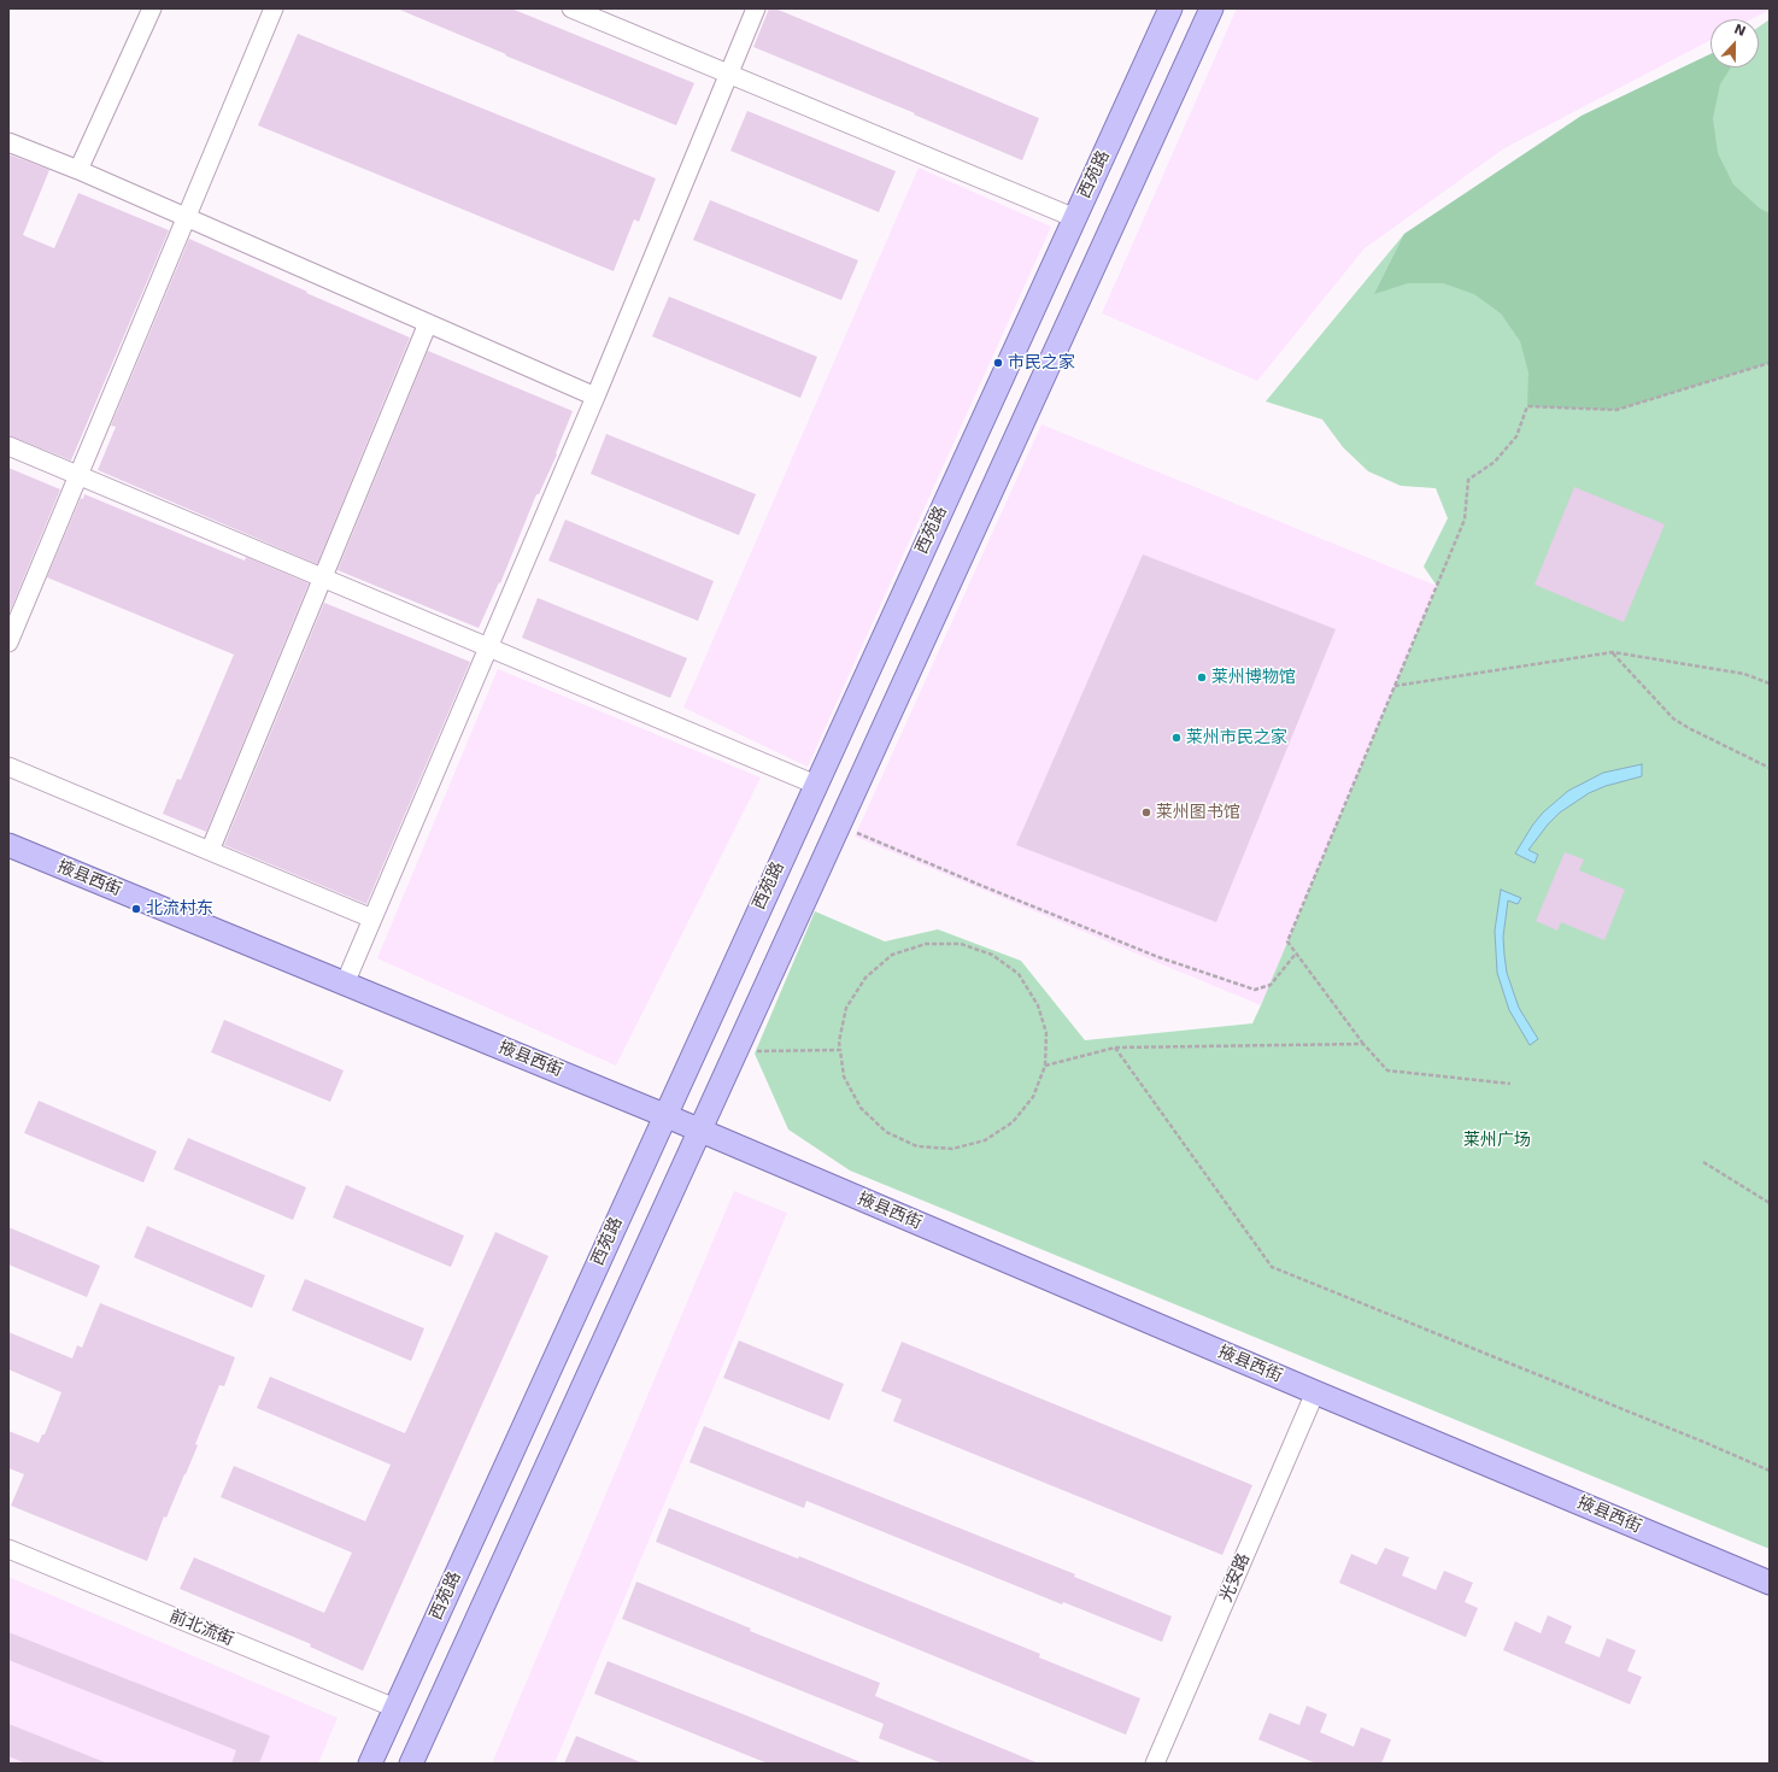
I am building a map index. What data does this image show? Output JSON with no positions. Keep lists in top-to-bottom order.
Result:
{
  "streets": {
    "main road": ["西苑路", "掖县西街"],
    "street": ["光安路", "前北流街"]
  },
  "crossings": [
    ["西苑路", "掖县西街"],
    ["西苑路", "前北流街"],
    ["掖县西街", "光安路"]
  ],
  "parks": ["莱州广场"],
  "places": [
    "市民之家",
    "莱州博物馆",
    "莱州市民之家",
    "莱州图书馆",
    "北流村东"
  ],
  "north": "top"
}
